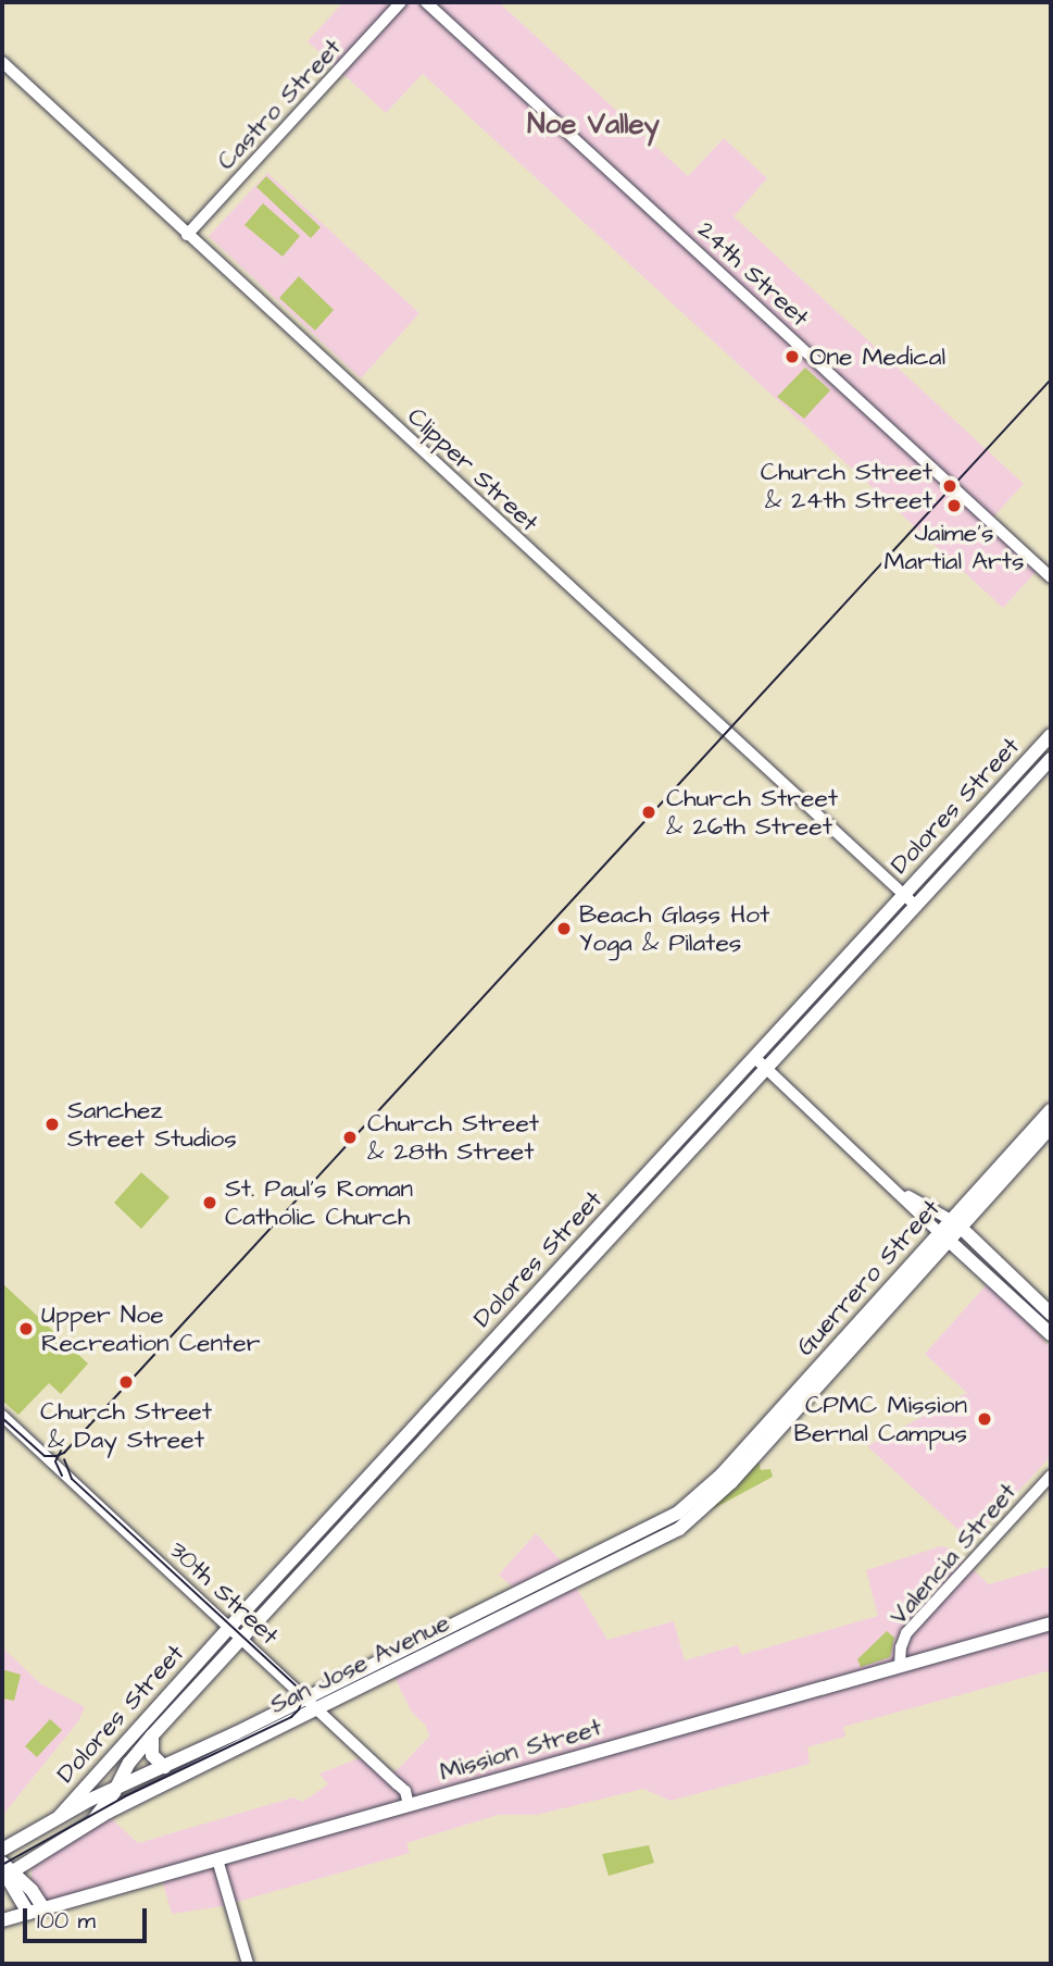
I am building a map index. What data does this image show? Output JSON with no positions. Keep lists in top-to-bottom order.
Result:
{
  "streets": {
    "main road": [
      "Dolores Street",
      "Guerrero Street",
      "San Jose Avenue",
      "Mission Street"
    ],
    "street": [
      "Castro Street",
      "24th Street",
      "Clipper Street",
      "Valencia Street",
      "30th Street"
    ]
  },
  "crossings": [
    ["Castro Street", "Clipper Street"],
    ["Clipper Street", "Dolores Street"],
    ["Dolores Street", "30th Street"],
    ["Dolores Street", "San Jose Avenue"],
    ["Guerrero Street", "San Jose Avenue"],
    ["Valencia Street", "Mission Street"],
    ["30th Street", "San Jose Avenue"],
    ["30th Street", "Mission Street"]
  ],
  "districts": ["Noe Valley"],
  "places": [
    "One Medical",
    "Church Street & 24th Street",
    "Jaime's Martial Arts",
    "Church Street & 26th Street",
    "Beach Glass Hot Yoga & Pilates",
    "Sanchez Street Studios",
    "Church Street & 28th Street",
    "St. Paul's Roman Catholic Church",
    "Upper Noe Recreation Center",
    "Church Street & Day Street",
    "CPMC Mission Bernal Campus"
  ],
  "scale_bar": "100 m"
}
